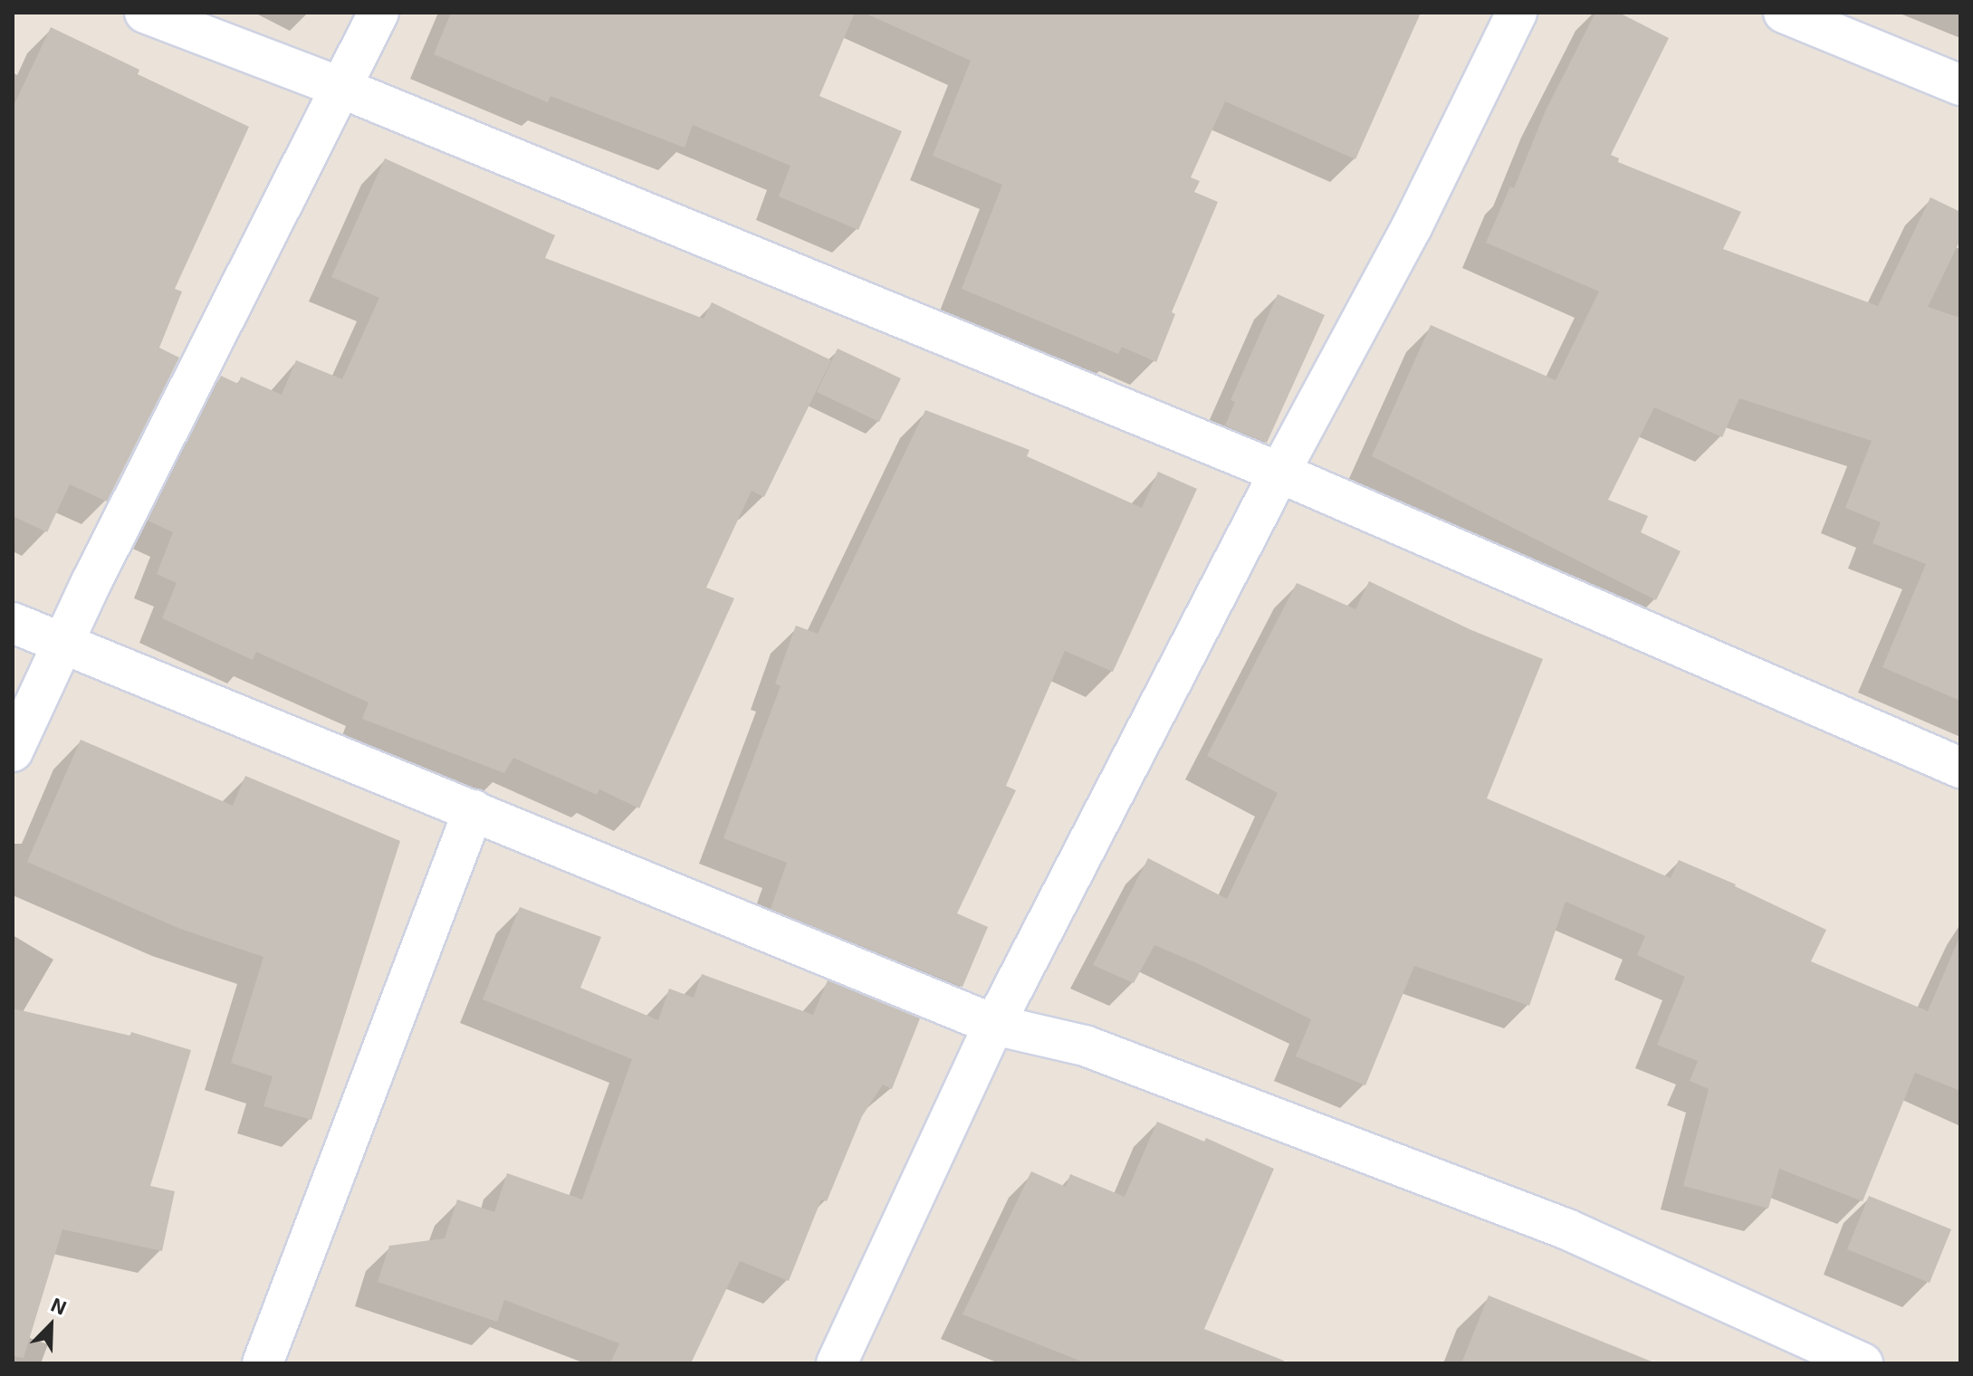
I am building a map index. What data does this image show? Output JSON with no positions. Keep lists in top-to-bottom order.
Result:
{
  "north": "top right"
}
